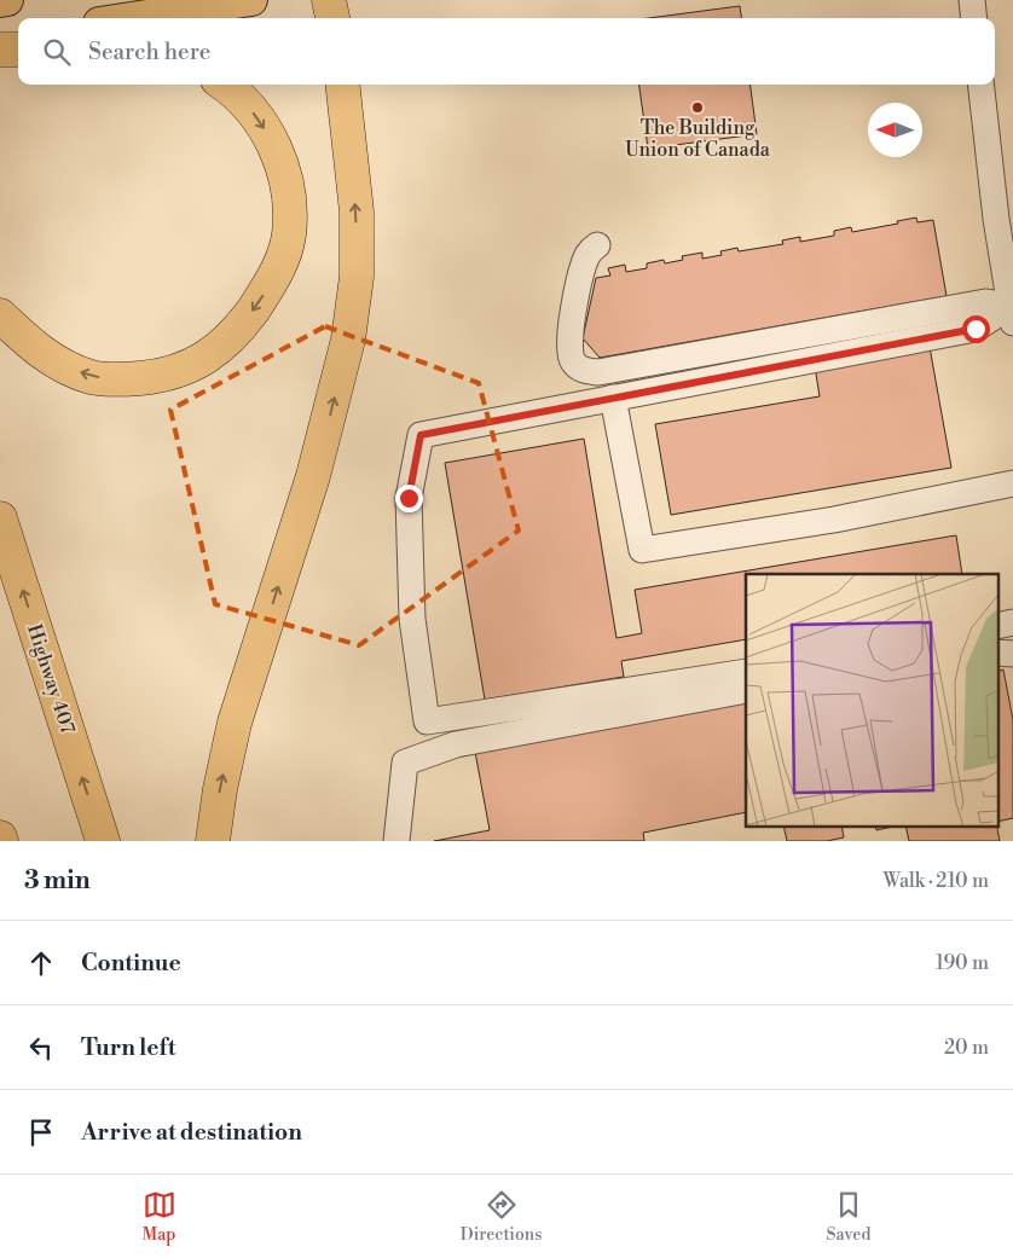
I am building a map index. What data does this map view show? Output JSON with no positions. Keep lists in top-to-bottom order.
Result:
{
  "streets": {
    "highway": ["Highway 407"]
  },
  "one_way": ["Highway 407"],
  "places": ["The Building Union of Canada"],
  "north": "left",
  "page": {
    "search": "Search here",
    "heading": ["3 min", "Walk · 210 m"],
    "list": [
      ["Continue", "190 m"],
      ["Turn left", "20 m"],
      "Arrive at destination"
    ],
    "nav": ["Map", "Directions", "Saved"]
  }
}
